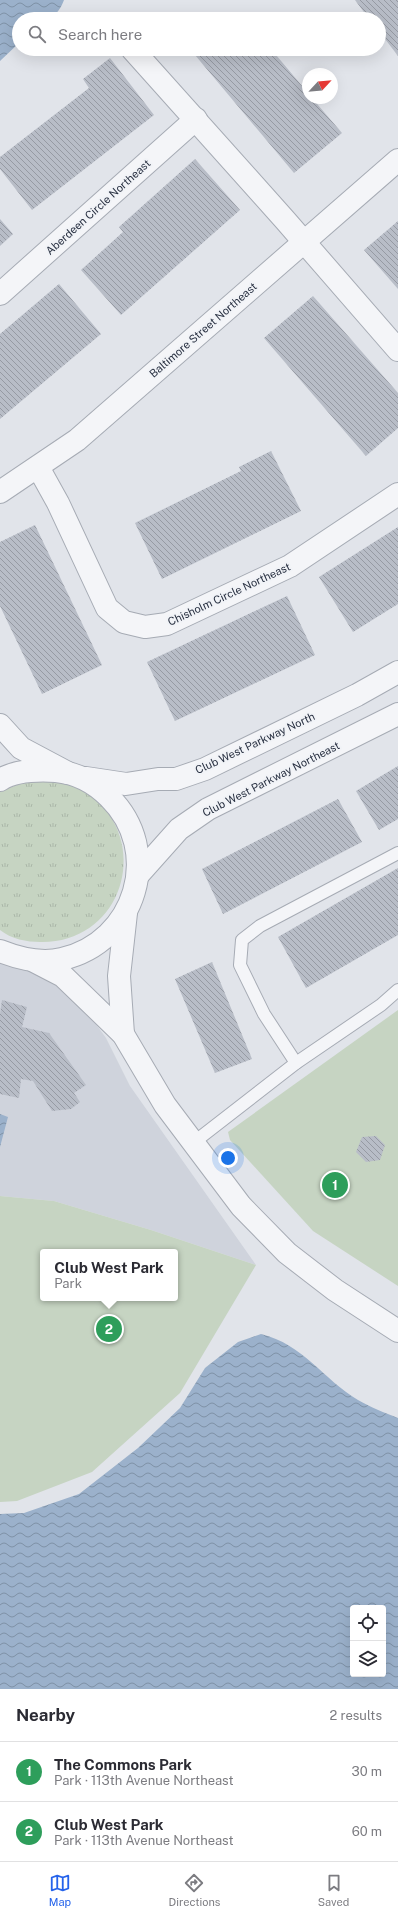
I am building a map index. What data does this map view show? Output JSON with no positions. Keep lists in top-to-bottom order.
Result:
{
  "streets": {
    "street": [
      "Aberdeen Circle Northeast",
      "Baltimore Street Northeast",
      "Chisholm Circle Northeast",
      "Club West Parkway North",
      "Club West Parkway Northeast"
    ]
  },
  "crossings": [
    ["Baltimore Street Northeast", "Chisholm Circle Northeast"]
  ],
  "north": "top right",
  "page": {
    "search": "Search here",
    "pins": ["1", "2"],
    "popup": ["Club West Park", "Park"],
    "heading": ["Nearby", "2 results"],
    "list": [
      {
        "mark": "1",
        "name": "The Commons Park",
        "note": "Park · 113th Avenue Northeast",
        "value": "30 m"
      },
      {
        "mark": "2",
        "name": "Club West Park",
        "note": "Park · 113th Avenue Northeast",
        "value": "60 m"
      }
    ],
    "nav": ["Map", "Directions", "Saved"]
  }
}
